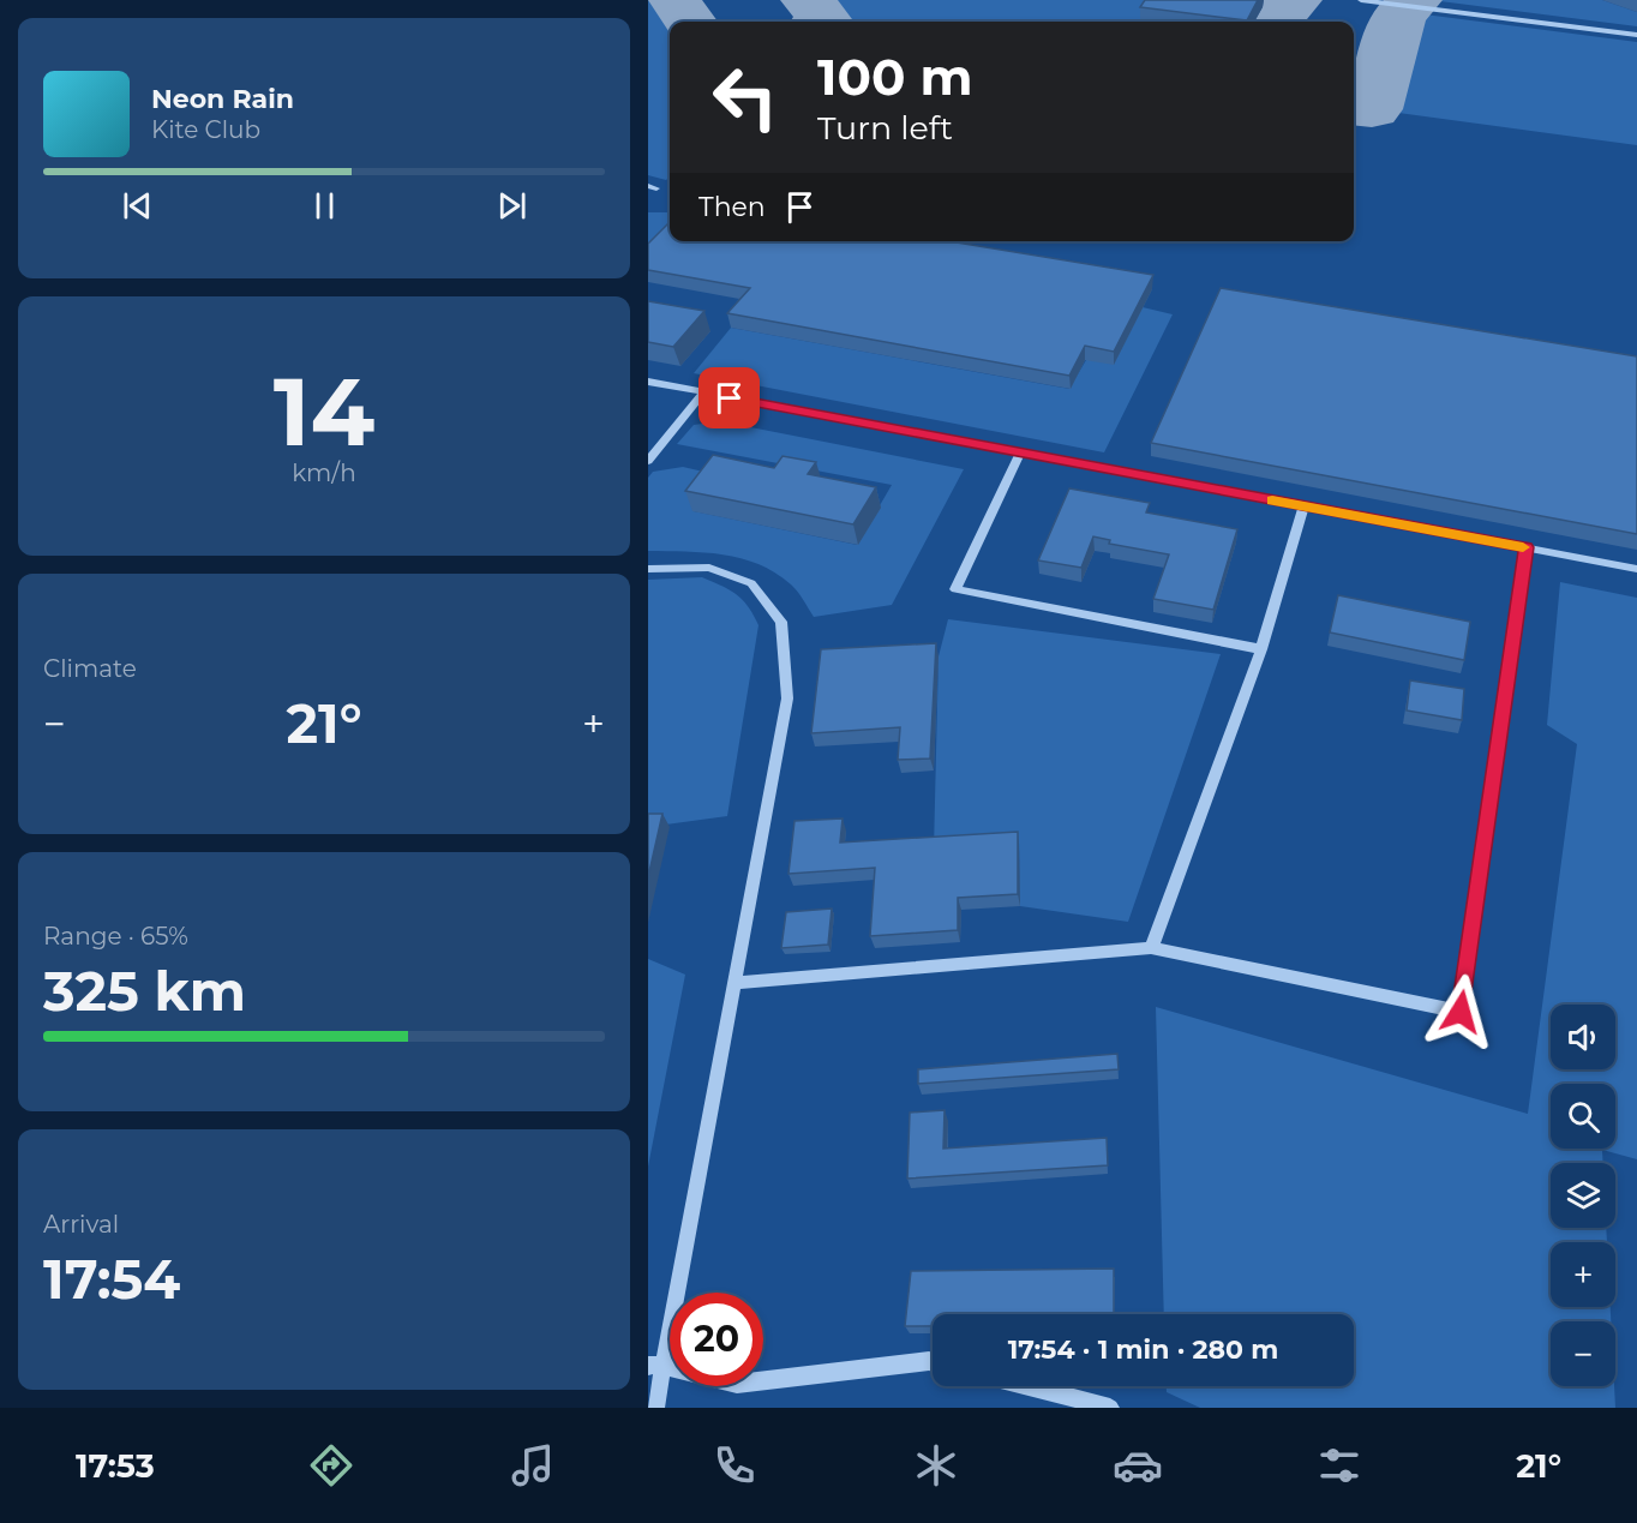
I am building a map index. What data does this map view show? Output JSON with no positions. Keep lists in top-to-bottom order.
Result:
{
  "page": {
    "turn": ["100 m", "Turn left"],
    "song": ["Neon Rain", "Kite Club"],
    "then": "Then",
    "tile": [
      ["14", "km/h"],
      "Climate",
      ["Range · 65%", "325 km"],
      ["Arrival", "17:54"]
    ],
    "heat": ["−", "21°", "+"],
    "map_buttons": ["+", "−"],
    "limit": "20",
    "trip": "17:54 · 1 min · 280 m",
    "tabs": ["17:53", "21°"]
  }
}
